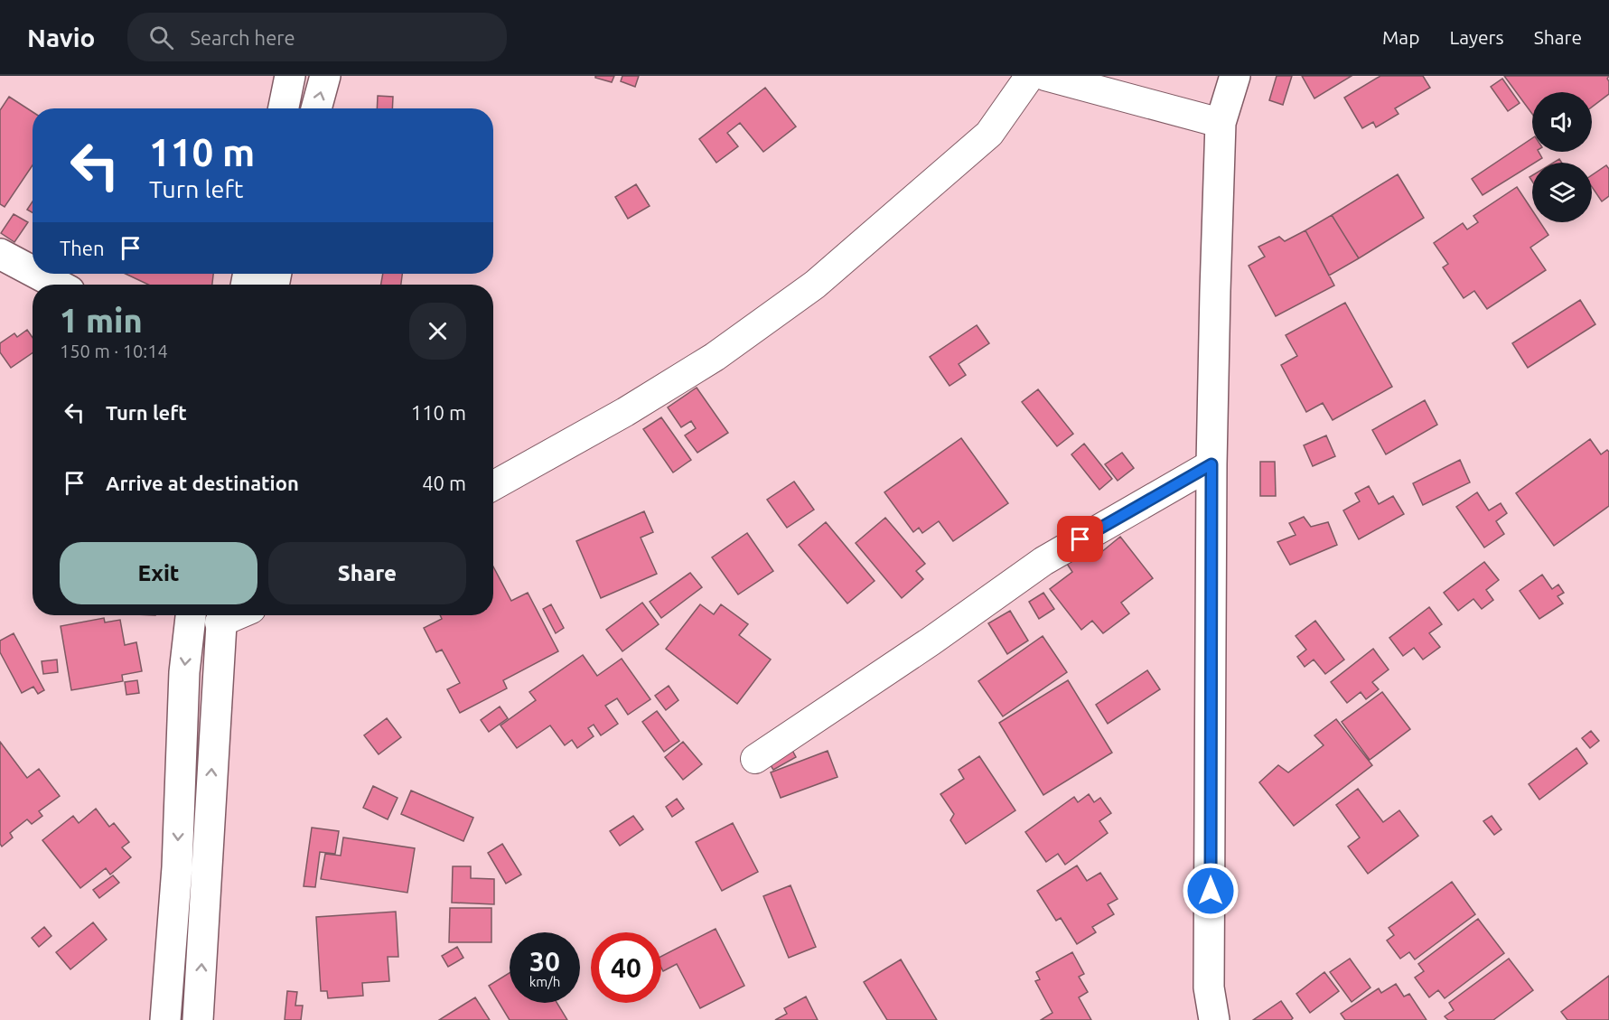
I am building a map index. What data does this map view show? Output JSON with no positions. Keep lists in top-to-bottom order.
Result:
{
  "page": {
    "header": "Navio",
    "search": "Search here",
    "nav": ["Map", "Layers", "Share"],
    "turn": ["110 m", "Turn left"],
    "then": "Then",
    "heading": ["1 min", "150 m · 10:14"],
    "list": [
      {
        "name": "Turn left",
        "value": "110 m"
      },
      {
        "name": "Arrive at destination",
        "value": "40 m"
      }
    ],
    "buttons": ["Exit", "Share"],
    "speed": "30 km/h",
    "limit": "40"
  }
}
